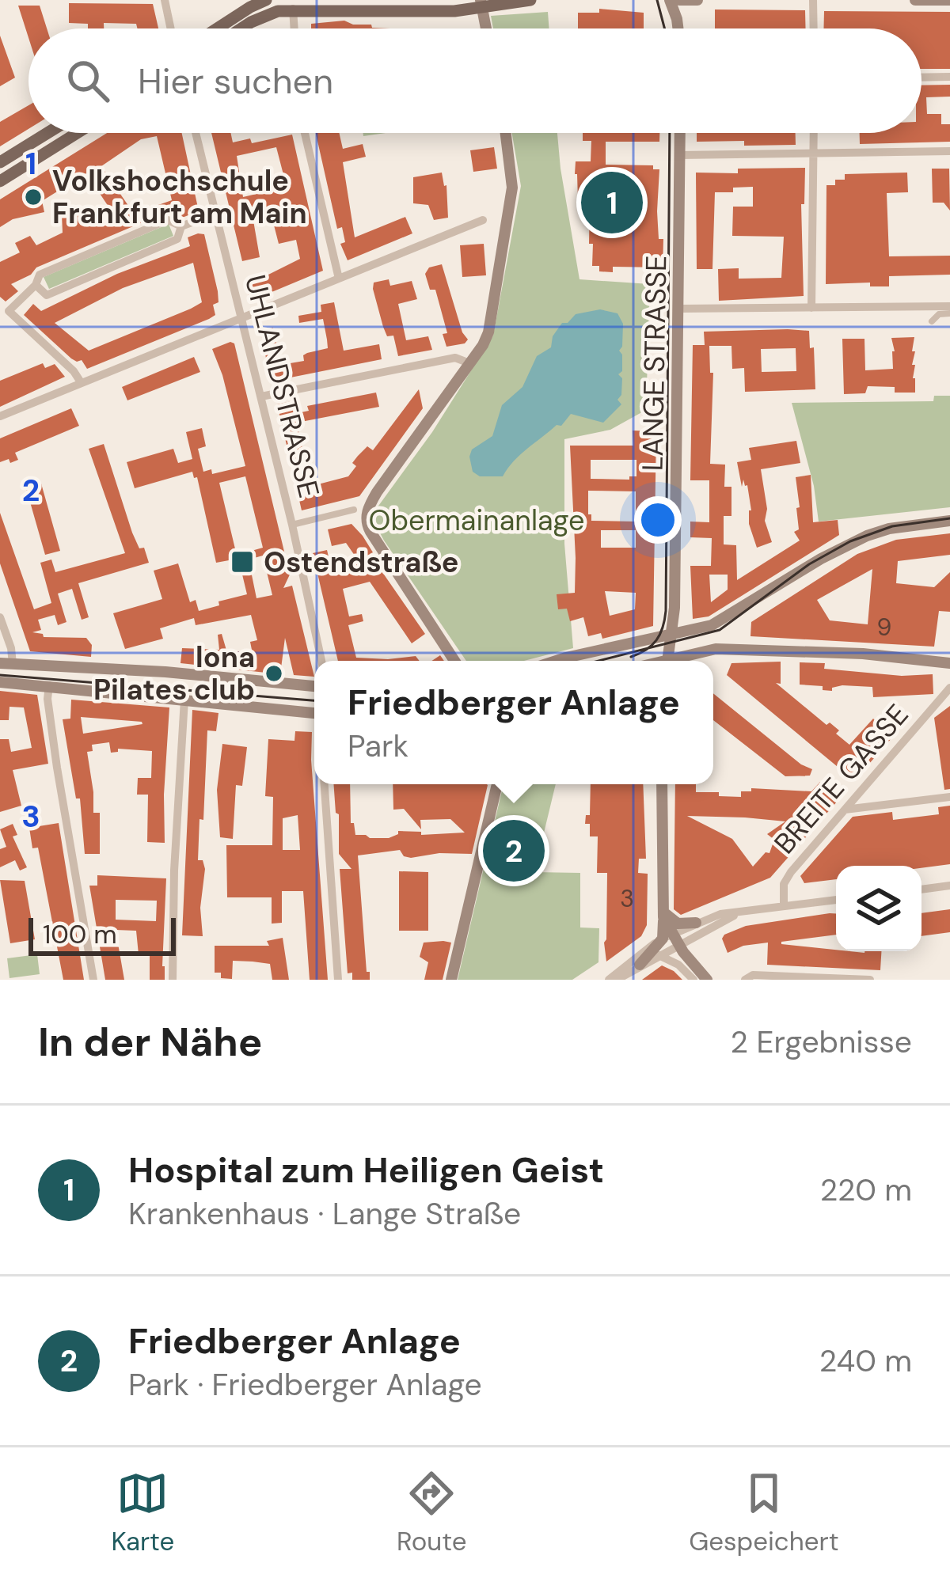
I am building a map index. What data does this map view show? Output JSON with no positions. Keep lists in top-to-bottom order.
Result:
{
  "streets": {
    "main road": ["LANGE STRASSE"],
    "street": ["UHLANDSTRASSE", "BREITE GASSE"]
  },
  "parks": ["Obermainanlage"],
  "places": {
    "other": ["Volkshochschule Frankfurt am Main", "lona Pilates club"],
    "transit": ["Ostendstraße"]
  },
  "house_numbers": ["9", "3"],
  "scale_bar": "100 m",
  "page": {
    "search": "Hier suchen",
    "pins": ["1", "2"],
    "popup": ["Friedberger Anlage", "Park"],
    "scale": "100 m",
    "heading": ["In der Nähe", "2 Ergebnisse"],
    "list": [
      {
        "mark": "1",
        "name": "Hospital zum Heiligen Geist",
        "note": "Krankenhaus · Lange Straße",
        "value": "220 m"
      },
      {
        "mark": "2",
        "name": "Friedberger Anlage",
        "note": "Park · Friedberger Anlage",
        "value": "240 m"
      }
    ],
    "nav": ["Karte", "Route", "Gespeichert"]
  },
  "grid": {
    "rows": ["1", "2", "3"]
  }
}
